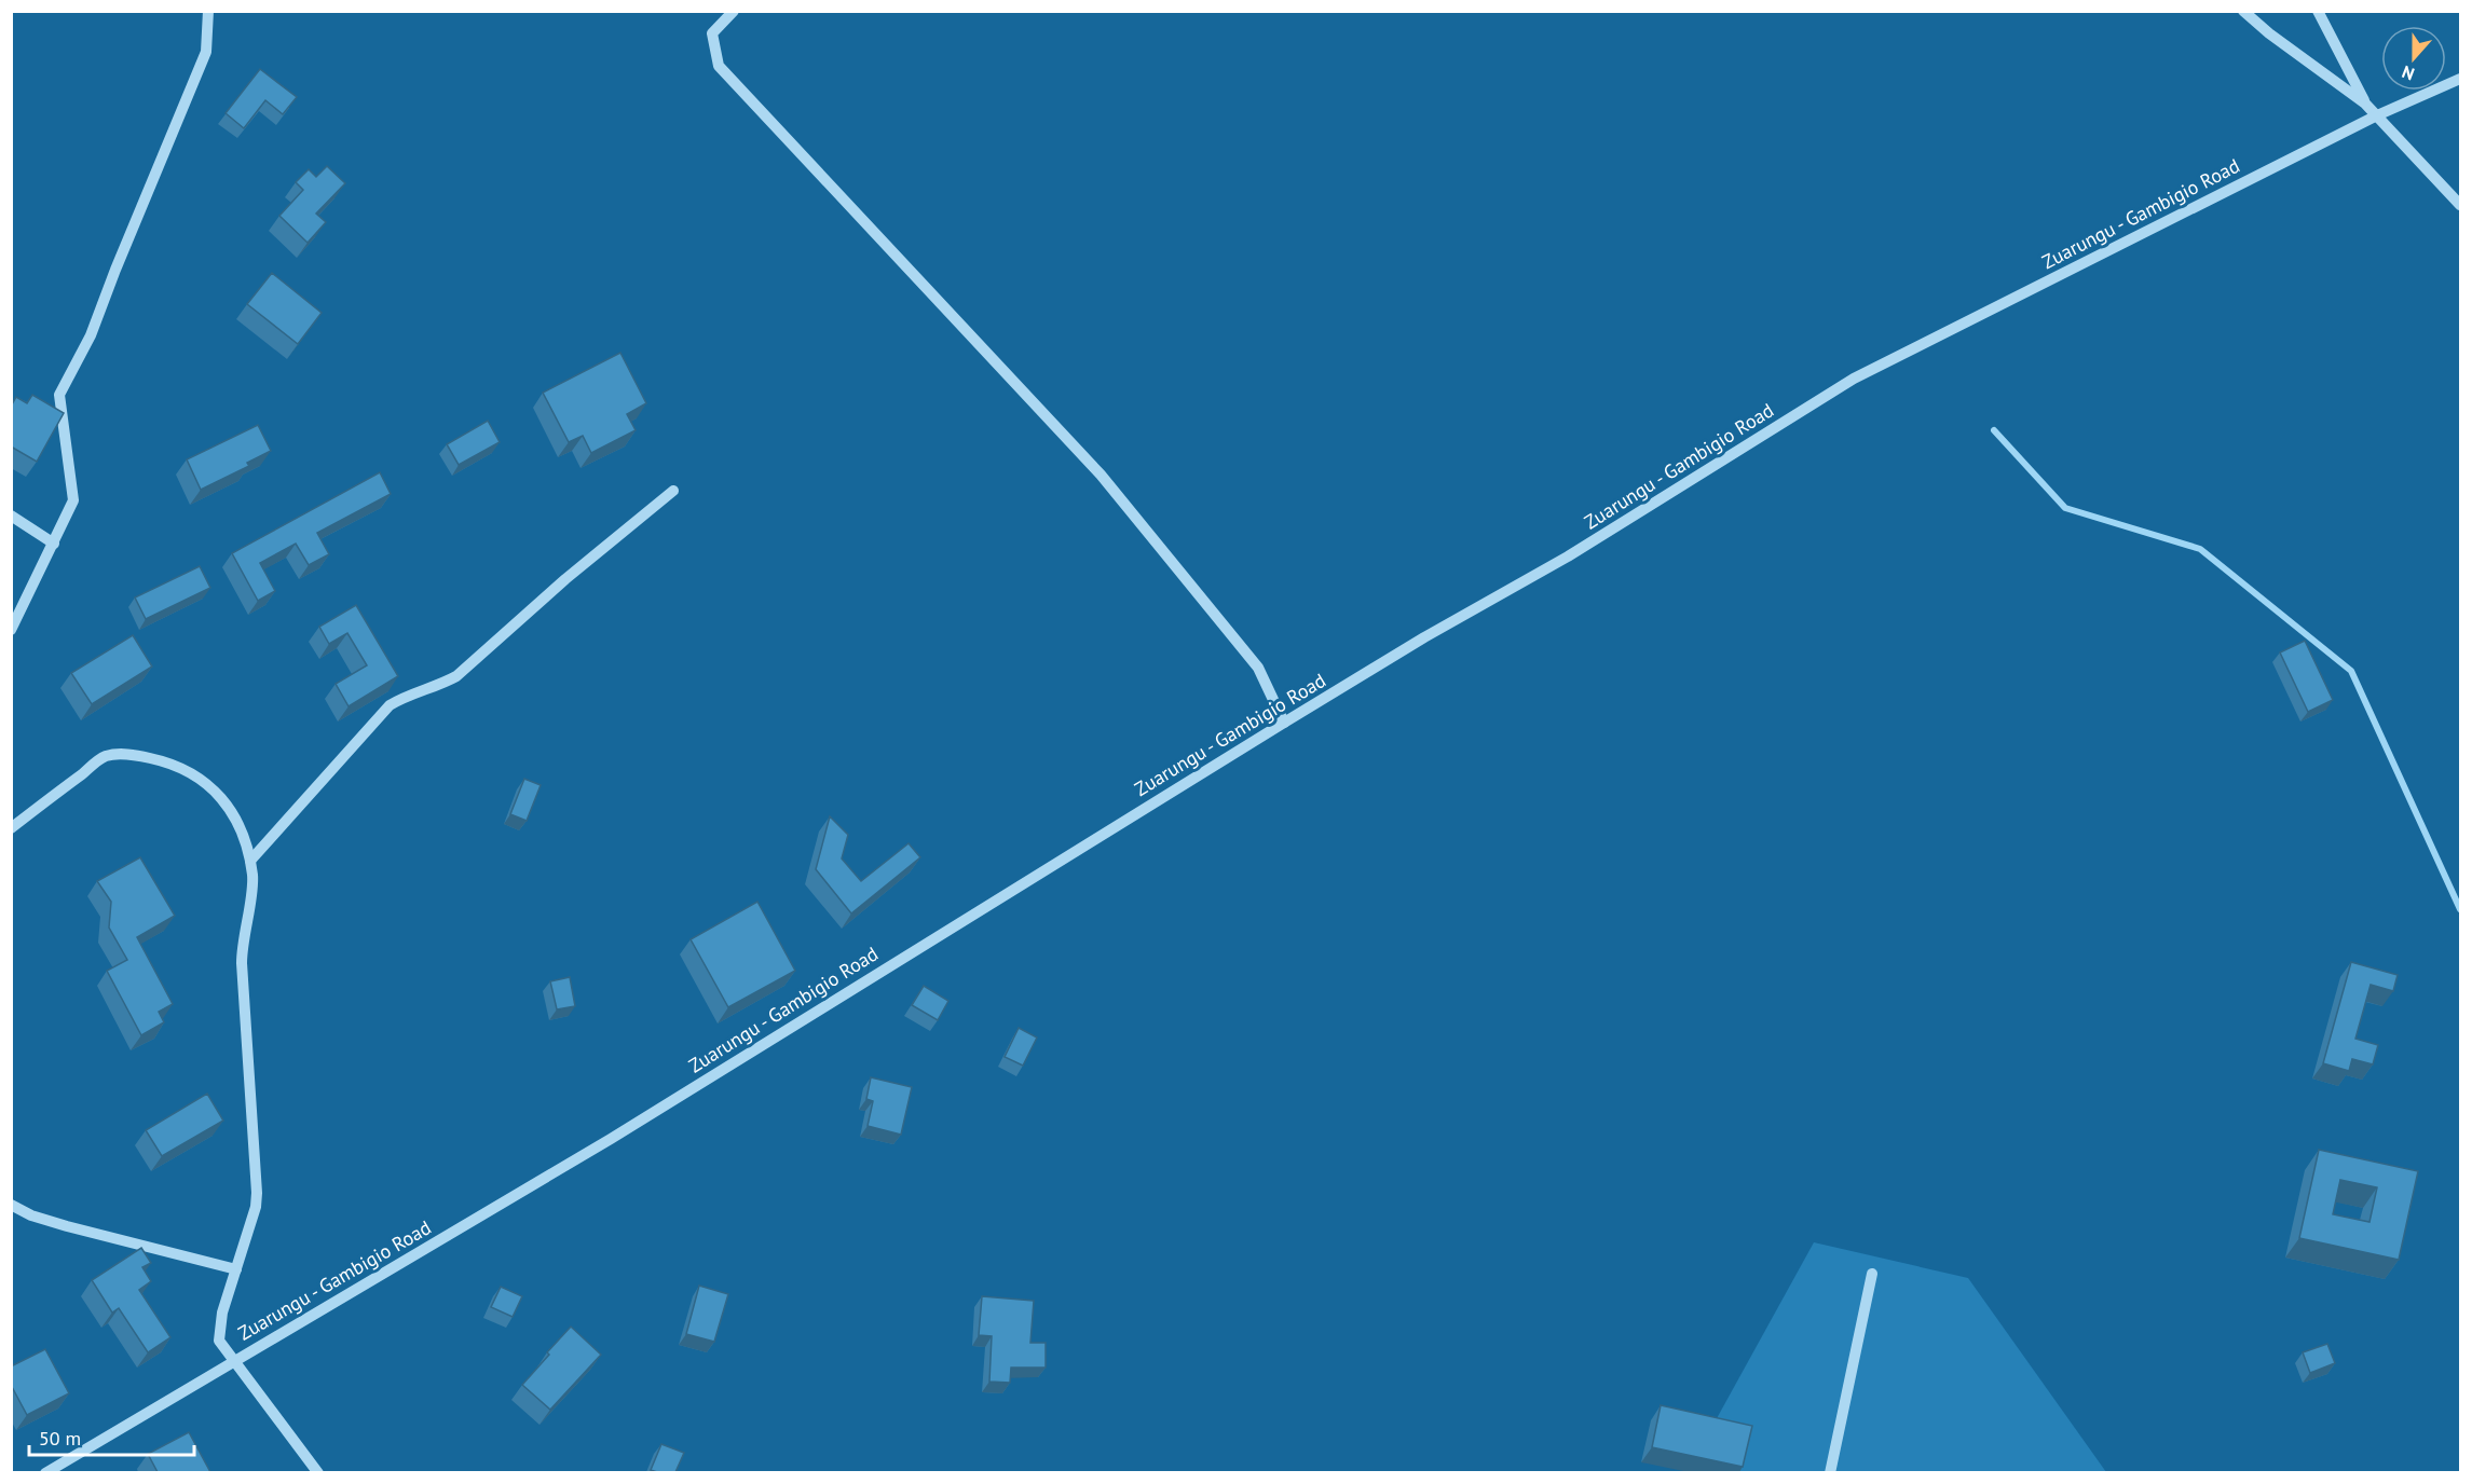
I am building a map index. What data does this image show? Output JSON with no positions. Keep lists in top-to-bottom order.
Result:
{
  "streets": {
    "street": ["Zuarungu - Gambigio Road"]
  },
  "scale_bar": "50 m",
  "north": "bottom"
}
